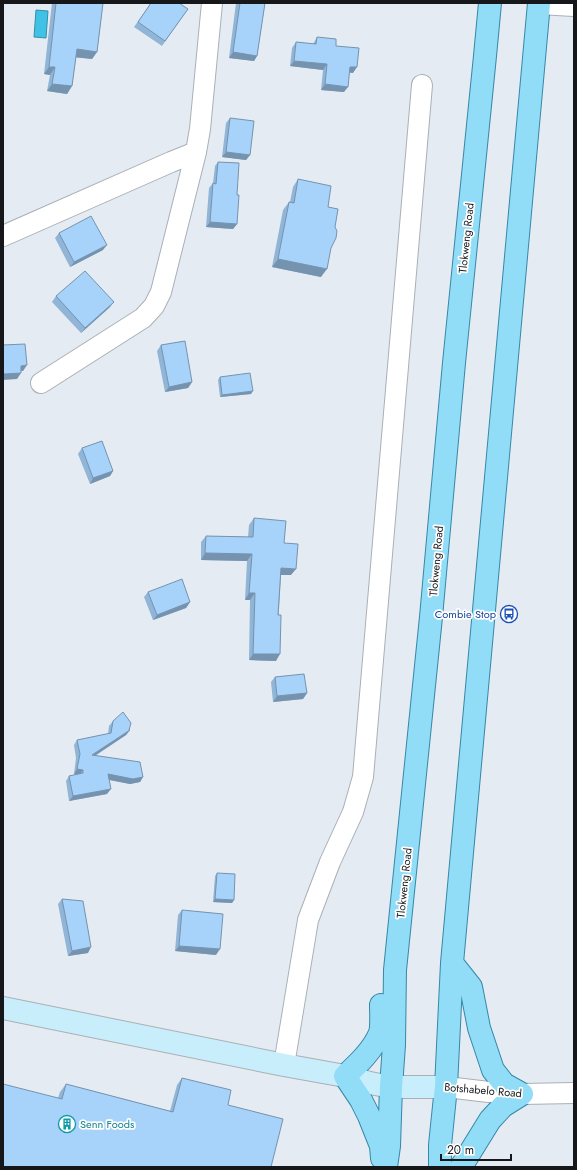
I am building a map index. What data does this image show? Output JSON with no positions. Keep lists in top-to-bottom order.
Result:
{
  "streets": {
    "main road": ["Tlokweng Road"],
    "street": ["Botshabelo Road"]
  },
  "crossings": [
    ["Tlokweng Road", "Botshabelo Road"]
  ],
  "places": {
    "bus stop": ["Combie Stop"],
    "building": ["Senn Foods"]
  },
  "scale_bar": "20 m"
}
